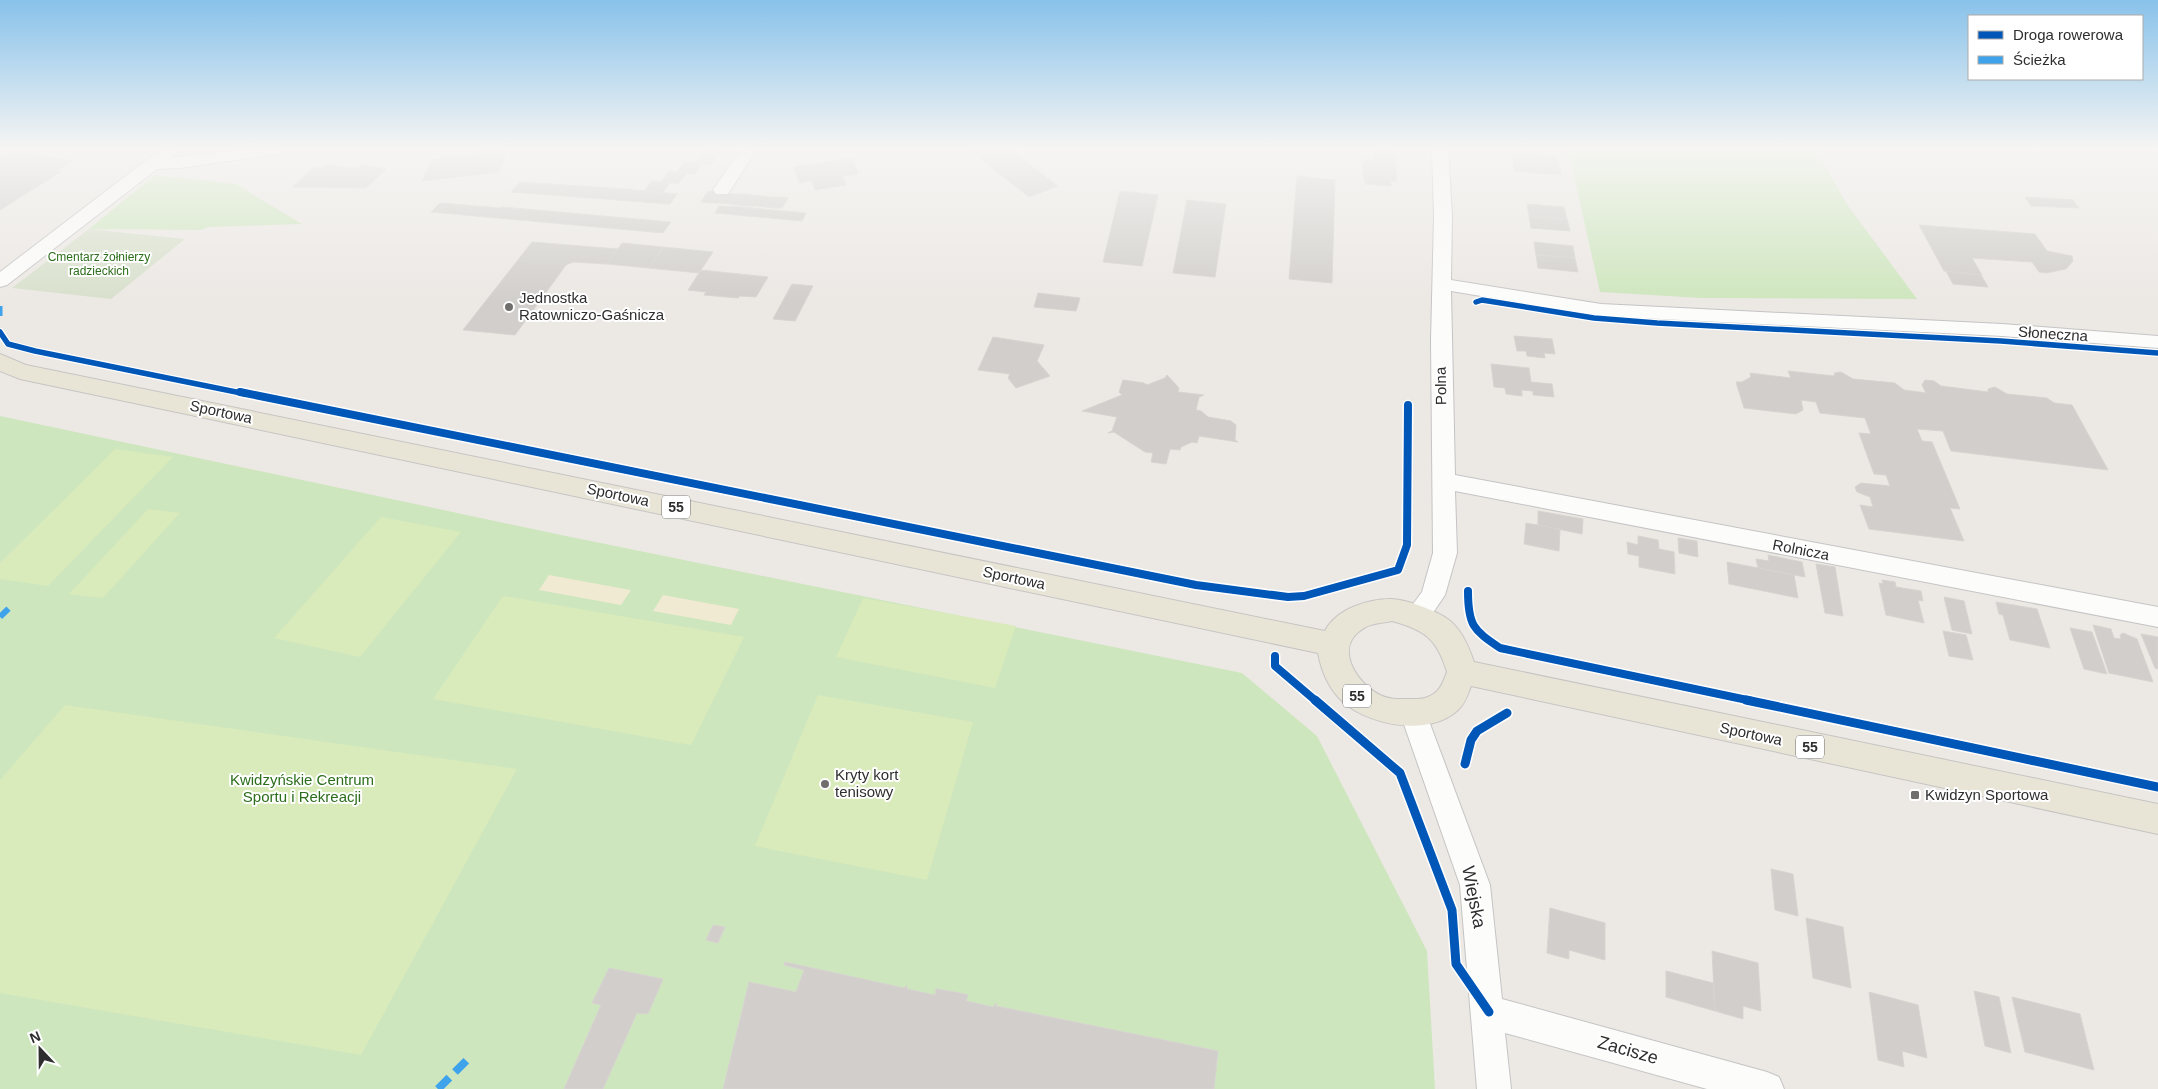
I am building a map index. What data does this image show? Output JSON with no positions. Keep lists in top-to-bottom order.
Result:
{
  "streets": {
    "main road": ["Sportowa", "55"],
    "street": [
      "Słoneczna",
      "Polna",
      "Rolnicza",
      "Wiejska",
      "Zacisze"
    ]
  },
  "crossings": [
    ["Słoneczna", "Polna"],
    ["Polna", "Sportowa"],
    ["Polna", "55"],
    ["Polna", "Rolnicza"],
    ["Polna", "Wiejska"],
    ["Sportowa", "55"],
    ["Sportowa", "Wiejska"],
    ["55", "Wiejska"],
    ["Wiejska", "Zacisze"]
  ],
  "parks": ["Cmentarz żołnierzy radzieckich", "Kwidzyńskie Centrum Sportu i Rekreacji"],
  "places": {
    "other": ["Jednostka Ratowniczo-Gaśnicza", "Kryty kort tenisowy"],
    "transit": ["Kwidzyn Sportowa"]
  },
  "legend": ["Droga rowerowa", "Ścieżka"],
  "north": "top"
}
